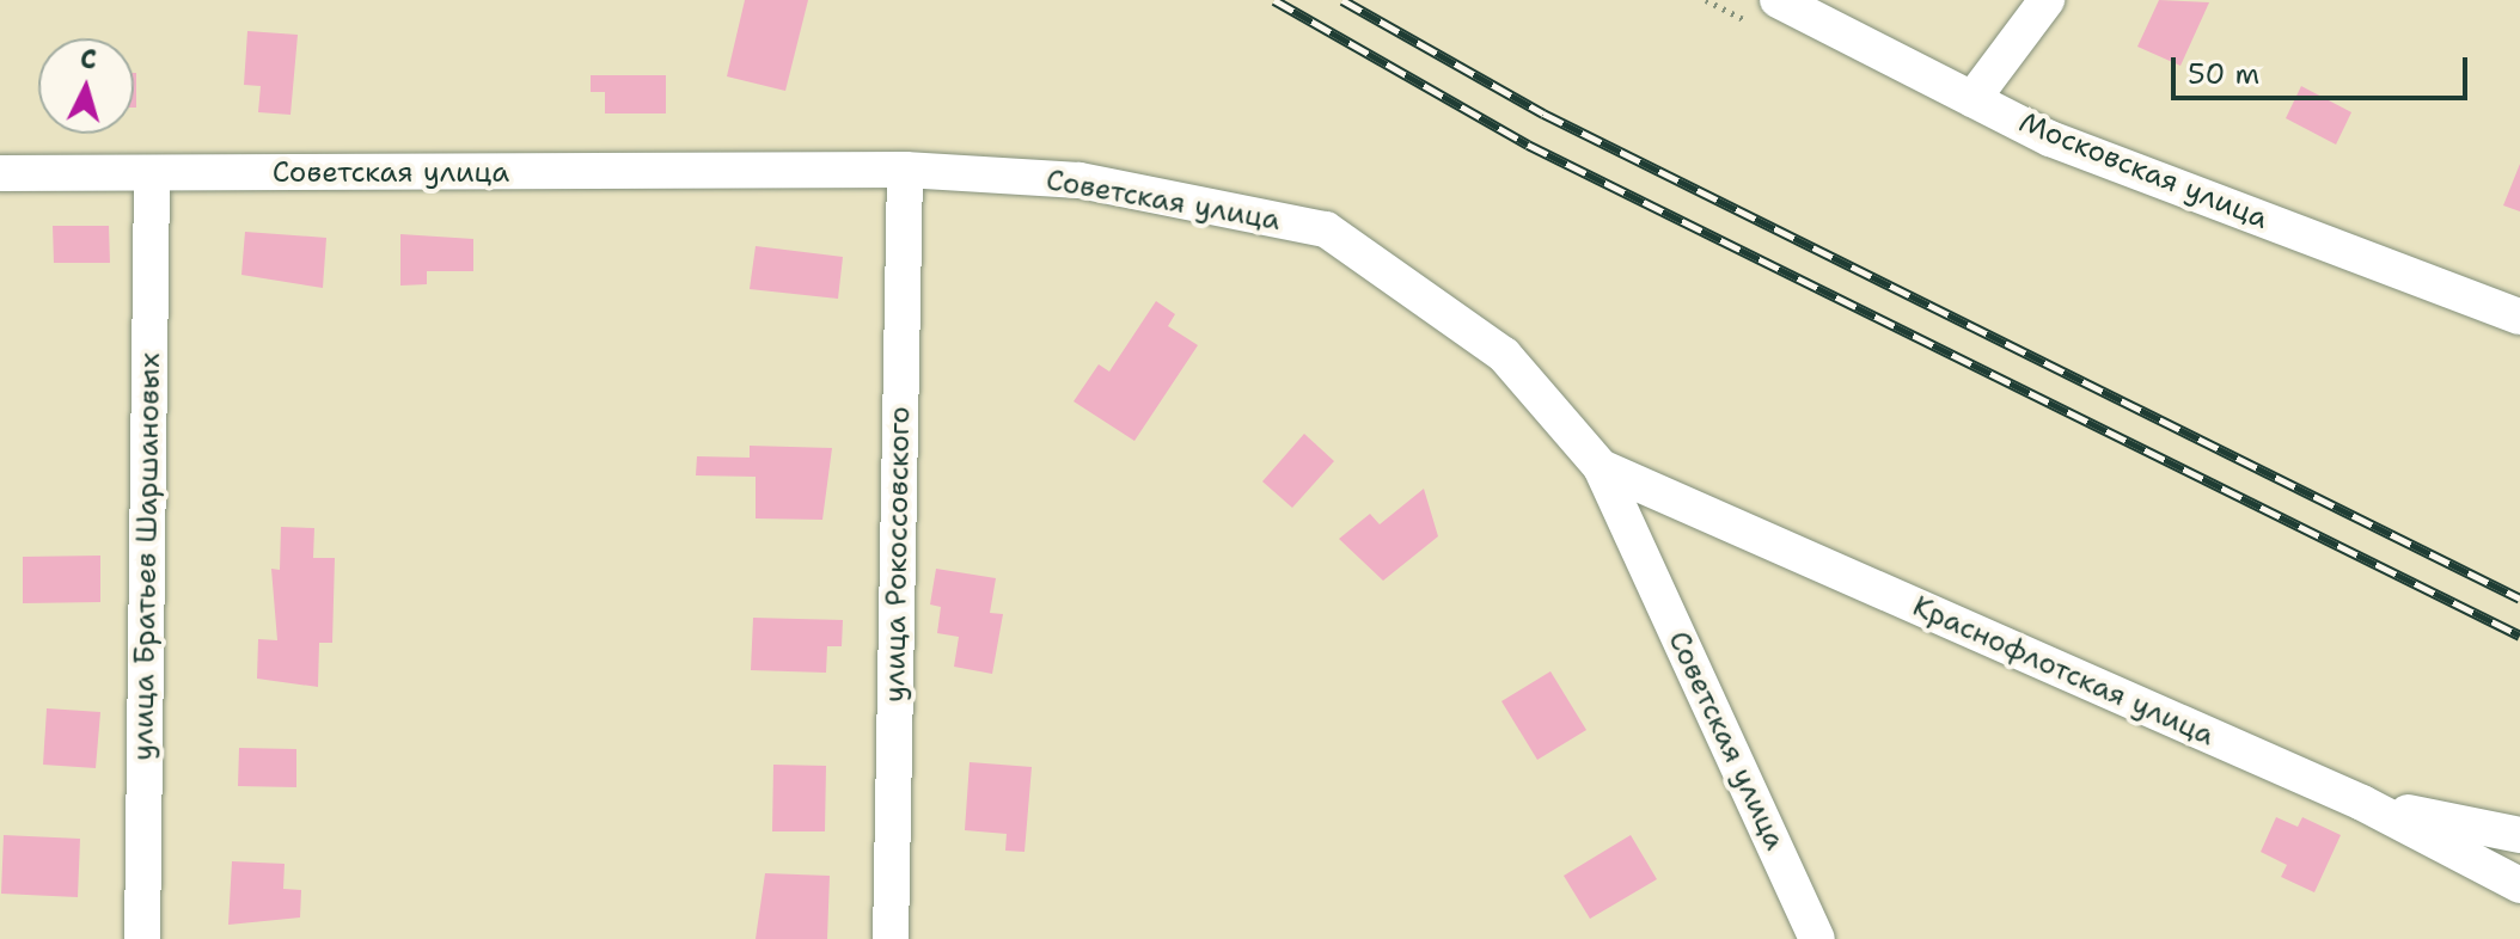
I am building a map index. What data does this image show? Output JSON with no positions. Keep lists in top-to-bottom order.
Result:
{
  "streets": {
    "street": [
      "Московская улица",
      "Советская улица",
      "улица Рокоссовского",
      "улица Братьев Шаршановых",
      "Краснофлотская улица"
    ]
  },
  "crossings": [
    ["Советская улица", "улица Рокоссовского"],
    ["Советская улица", "улица Братьев Шаршановых"],
    ["Советская улица", "Краснофлотская улица"]
  ],
  "scale_bar": "50 m",
  "north": "top"
}
